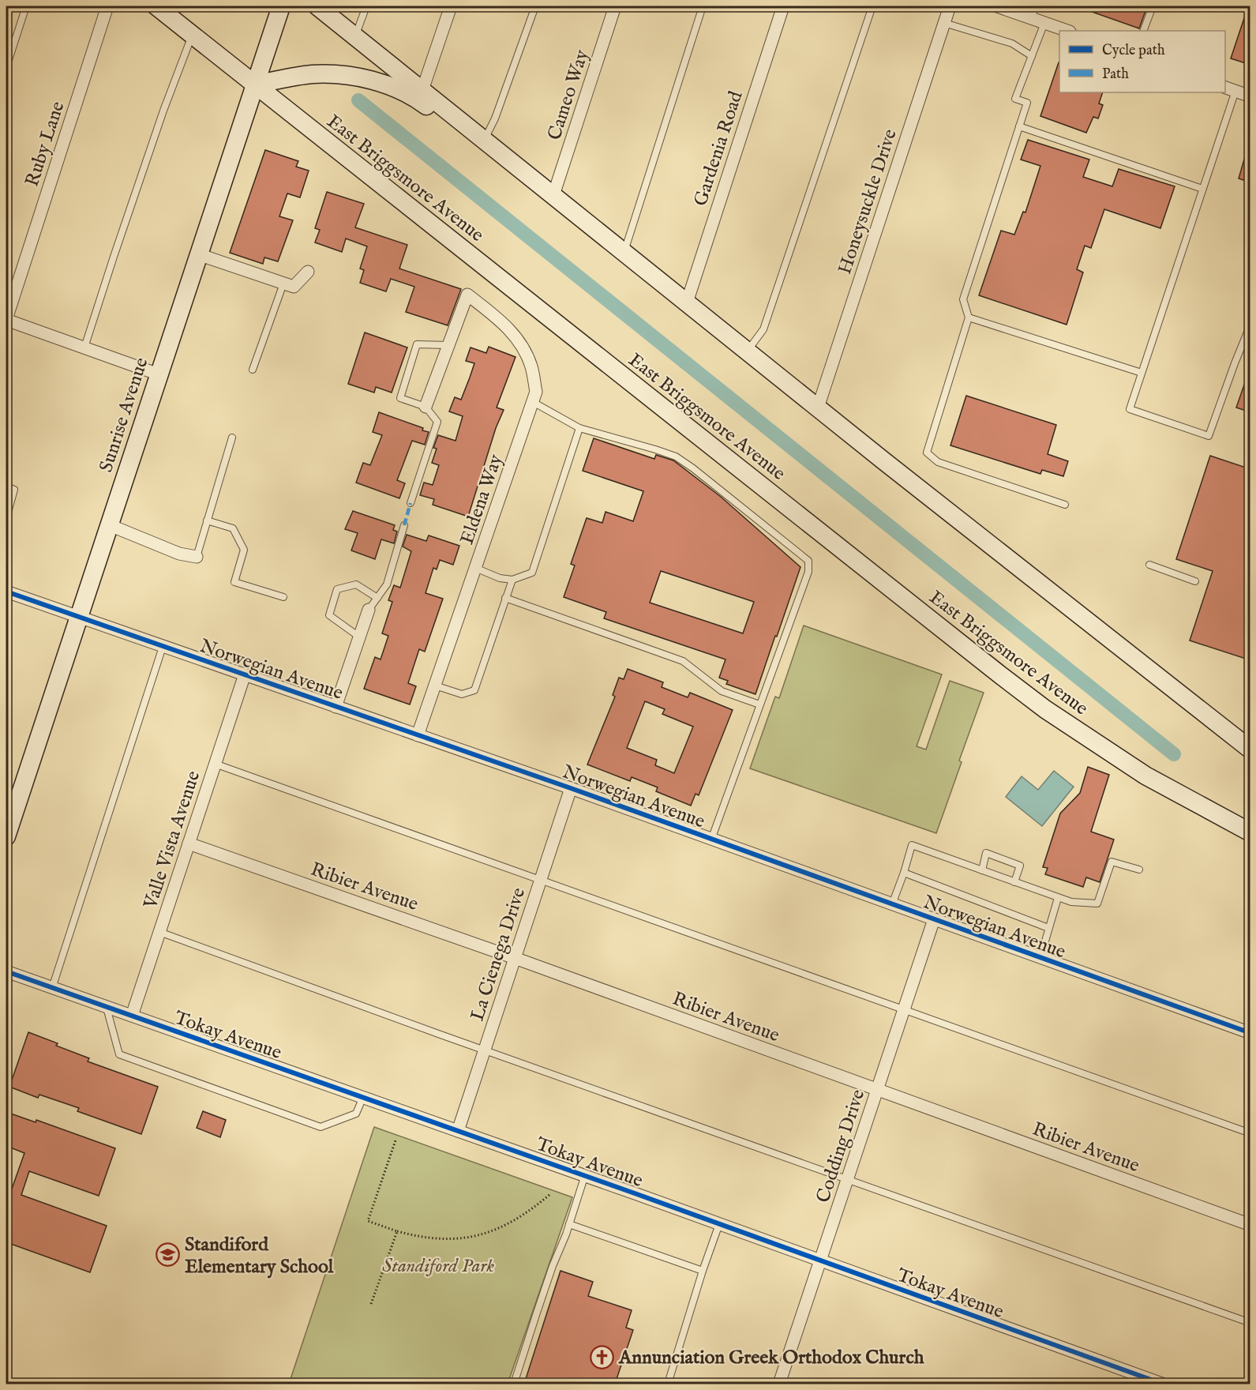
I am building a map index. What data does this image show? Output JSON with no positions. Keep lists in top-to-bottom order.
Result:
{
  "streets": {
    "main road": ["East Briggsmore Avenue", "Sunrise Avenue"],
    "street": [
      "Cameo Way",
      "Ruby Lane",
      "Gardenia Road",
      "Honeysuckle Drive",
      "Eldena Way",
      "Norwegian Avenue",
      "Valle Vista Avenue",
      "Ribier Avenue",
      "La Cienega Drive",
      "Tokay Avenue",
      "Codding Drive"
    ]
  },
  "crossings": [
    ["East Briggsmore Avenue", "Sunrise Avenue"],
    ["Sunrise Avenue", "Norwegian Avenue"],
    ["Eldena Way", "Norwegian Avenue"],
    ["Norwegian Avenue", "Valle Vista Avenue"],
    ["Norwegian Avenue", "La Cienega Drive"],
    ["Norwegian Avenue", "Codding Drive"],
    ["Valle Vista Avenue", "Ribier Avenue"],
    ["Valle Vista Avenue", "Tokay Avenue"],
    ["Ribier Avenue", "La Cienega Drive"],
    ["Ribier Avenue", "Codding Drive"],
    ["La Cienega Drive", "Tokay Avenue"],
    ["Tokay Avenue", "Codding Drive"]
  ],
  "parks": ["Standiford Park"],
  "places": {
    "school or university": ["Standiford Elementary School"],
    "church": ["Annunciation Greek Orthodox Church"]
  },
  "legend": ["Cycle path", "Path"]
}
